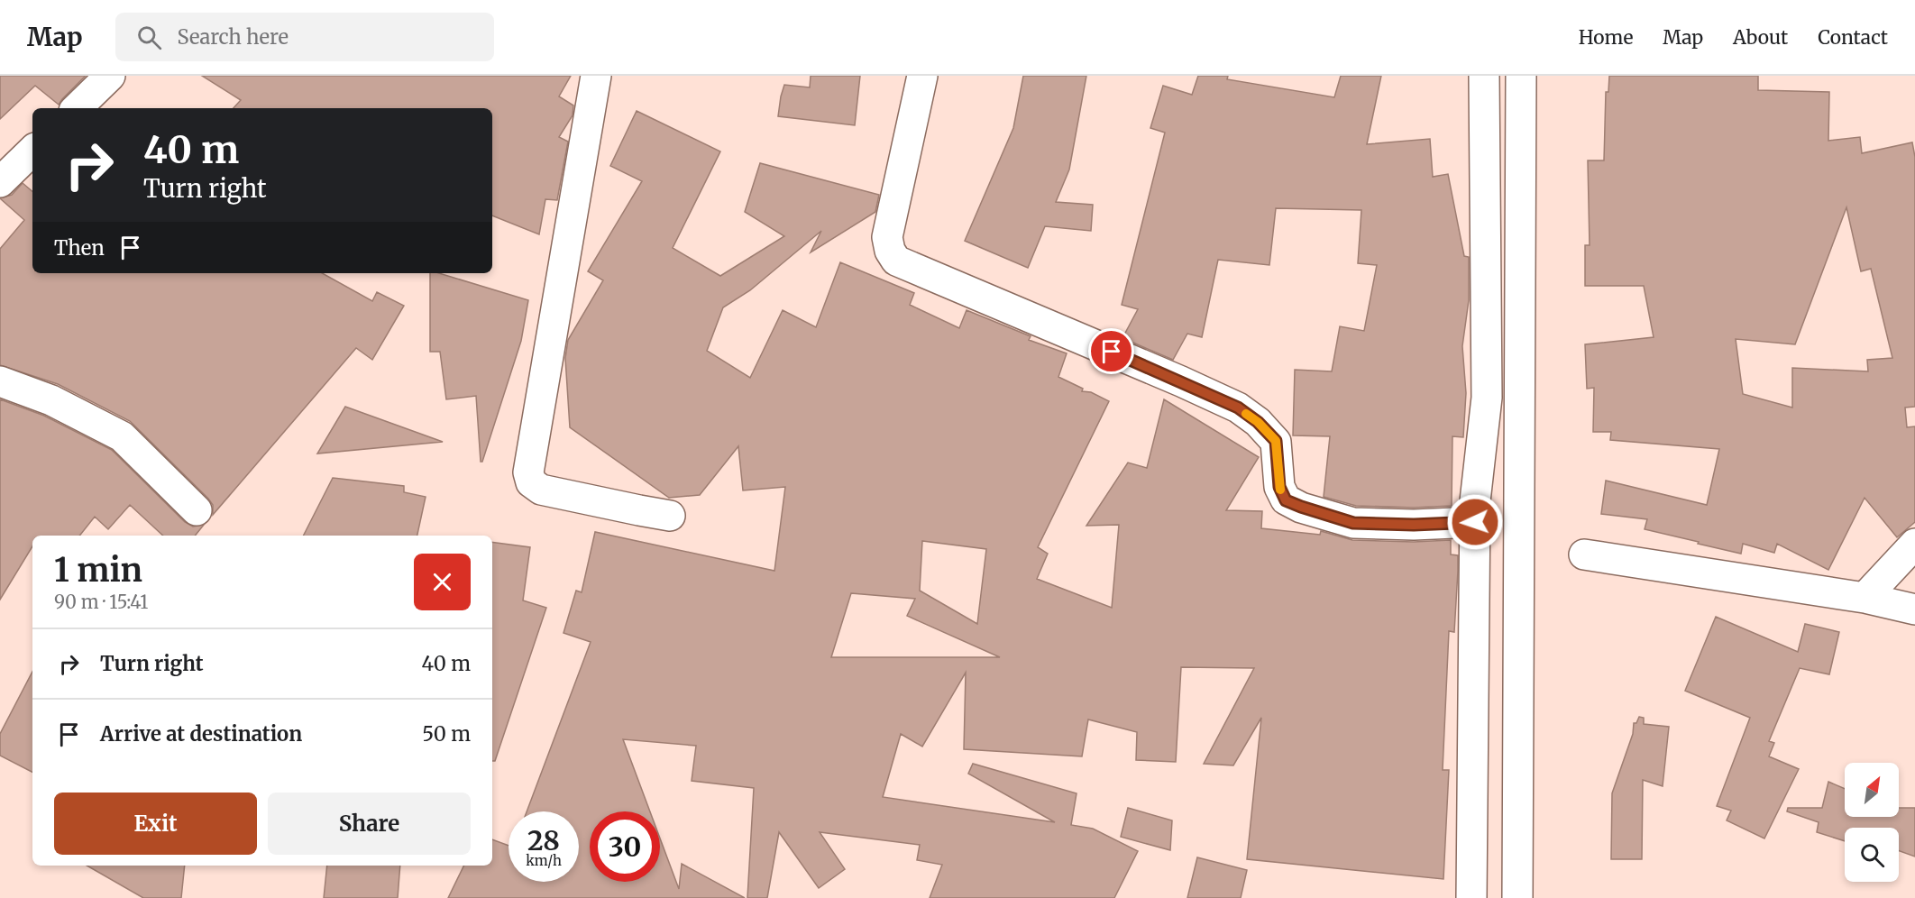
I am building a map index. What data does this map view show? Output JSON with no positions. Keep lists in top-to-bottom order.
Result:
{
  "north": "top right",
  "page": {
    "header": "Map",
    "search": "Search here",
    "nav": [
      "Home",
      "Map",
      "About",
      "Contact"
    ],
    "turn": ["40 m", "Turn right"],
    "then": "Then",
    "heading": ["1 min", "90 m · 15:41"],
    "list": [
      {
        "name": "Turn right",
        "value": "40 m"
      },
      {
        "name": "Arrive at destination",
        "value": "50 m"
      }
    ],
    "buttons": ["Exit", "Share"],
    "speed": "28 km/h",
    "limit": "30"
  }
}
